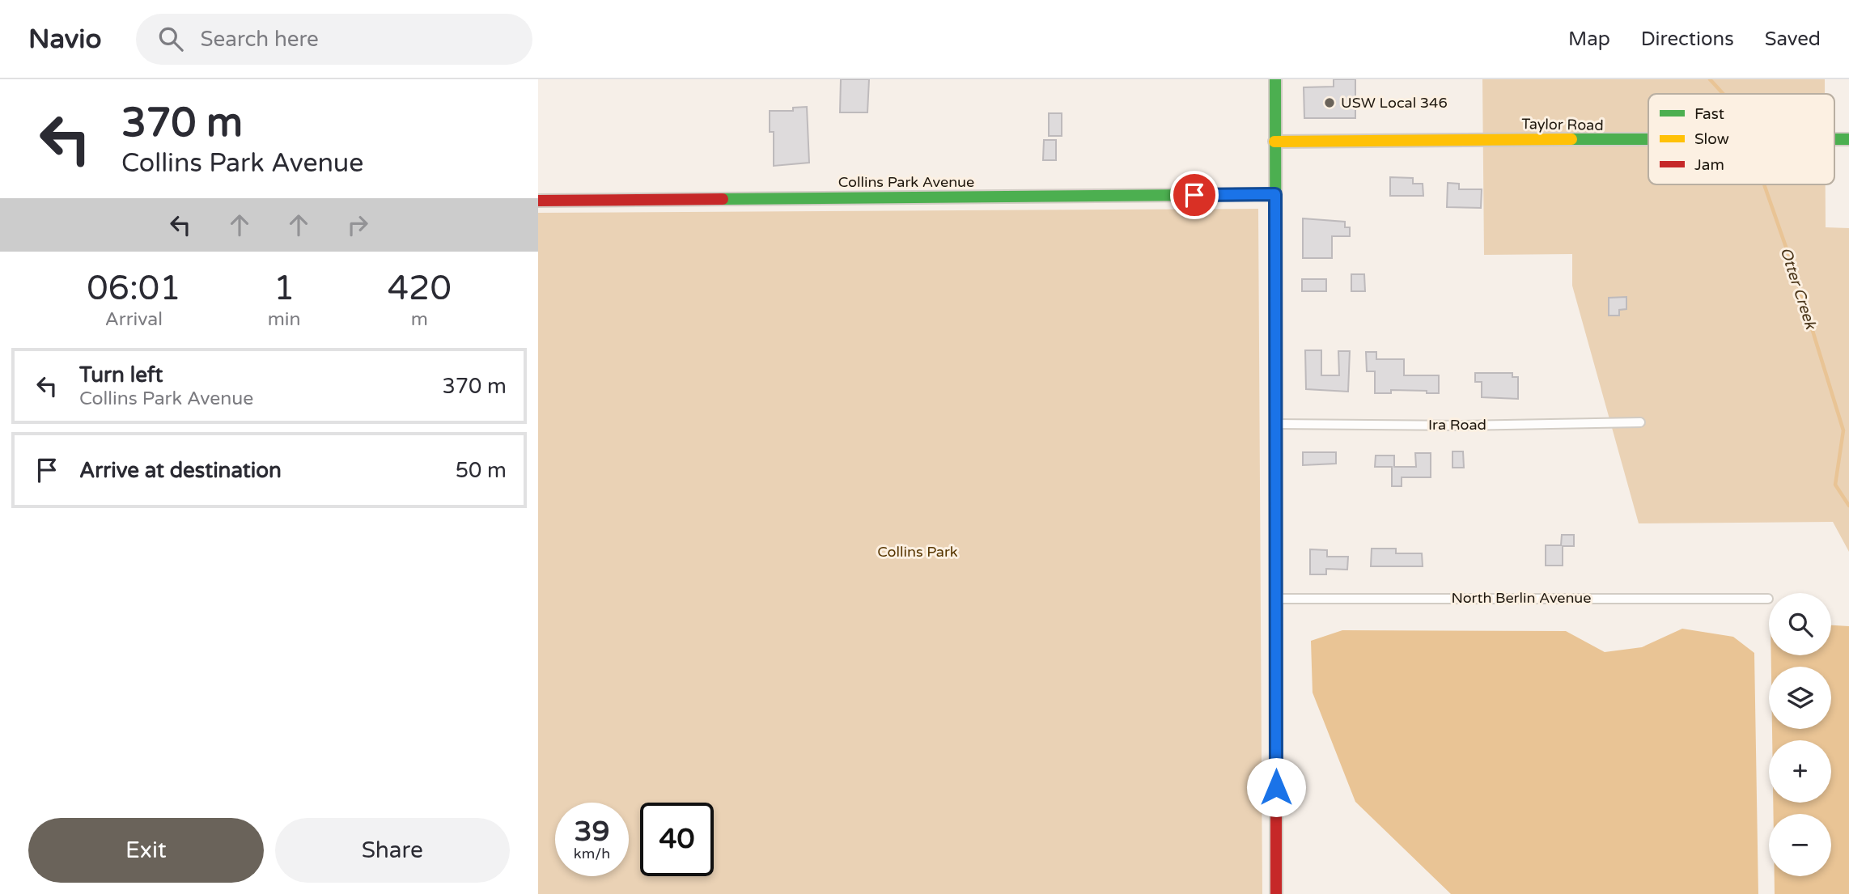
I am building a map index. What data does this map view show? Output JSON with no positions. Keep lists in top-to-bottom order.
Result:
{
  "streets": {
    "street": [
      "Taylor Road",
      "Collins Park Avenue",
      "Ira Road",
      "North Berlin Avenue"
    ]
  },
  "water": ["Otter Creek"],
  "parks": ["Collins Park"],
  "places": ["USW Local 346"],
  "legend": ["Fast", "Slow", "Jam"],
  "page": {
    "header": "Navio",
    "search": "Search here",
    "nav": ["Map", "Directions", "Saved"],
    "turn": ["370 m", "Collins Park Avenue"],
    "eta": [
      "06:01",
      "Arrival",
      "1",
      "min",
      "420",
      "m"
    ],
    "list": [
      {
        "name": "Turn left",
        "note": "Collins Park Avenue",
        "value": "370 m"
      },
      {
        "name": "Arrive at destination",
        "value": "50 m"
      }
    ],
    "map_buttons": ["+", "−"],
    "speed": "39 km/h",
    "limit": "40",
    "buttons": ["Exit", "Share"]
  }
}
